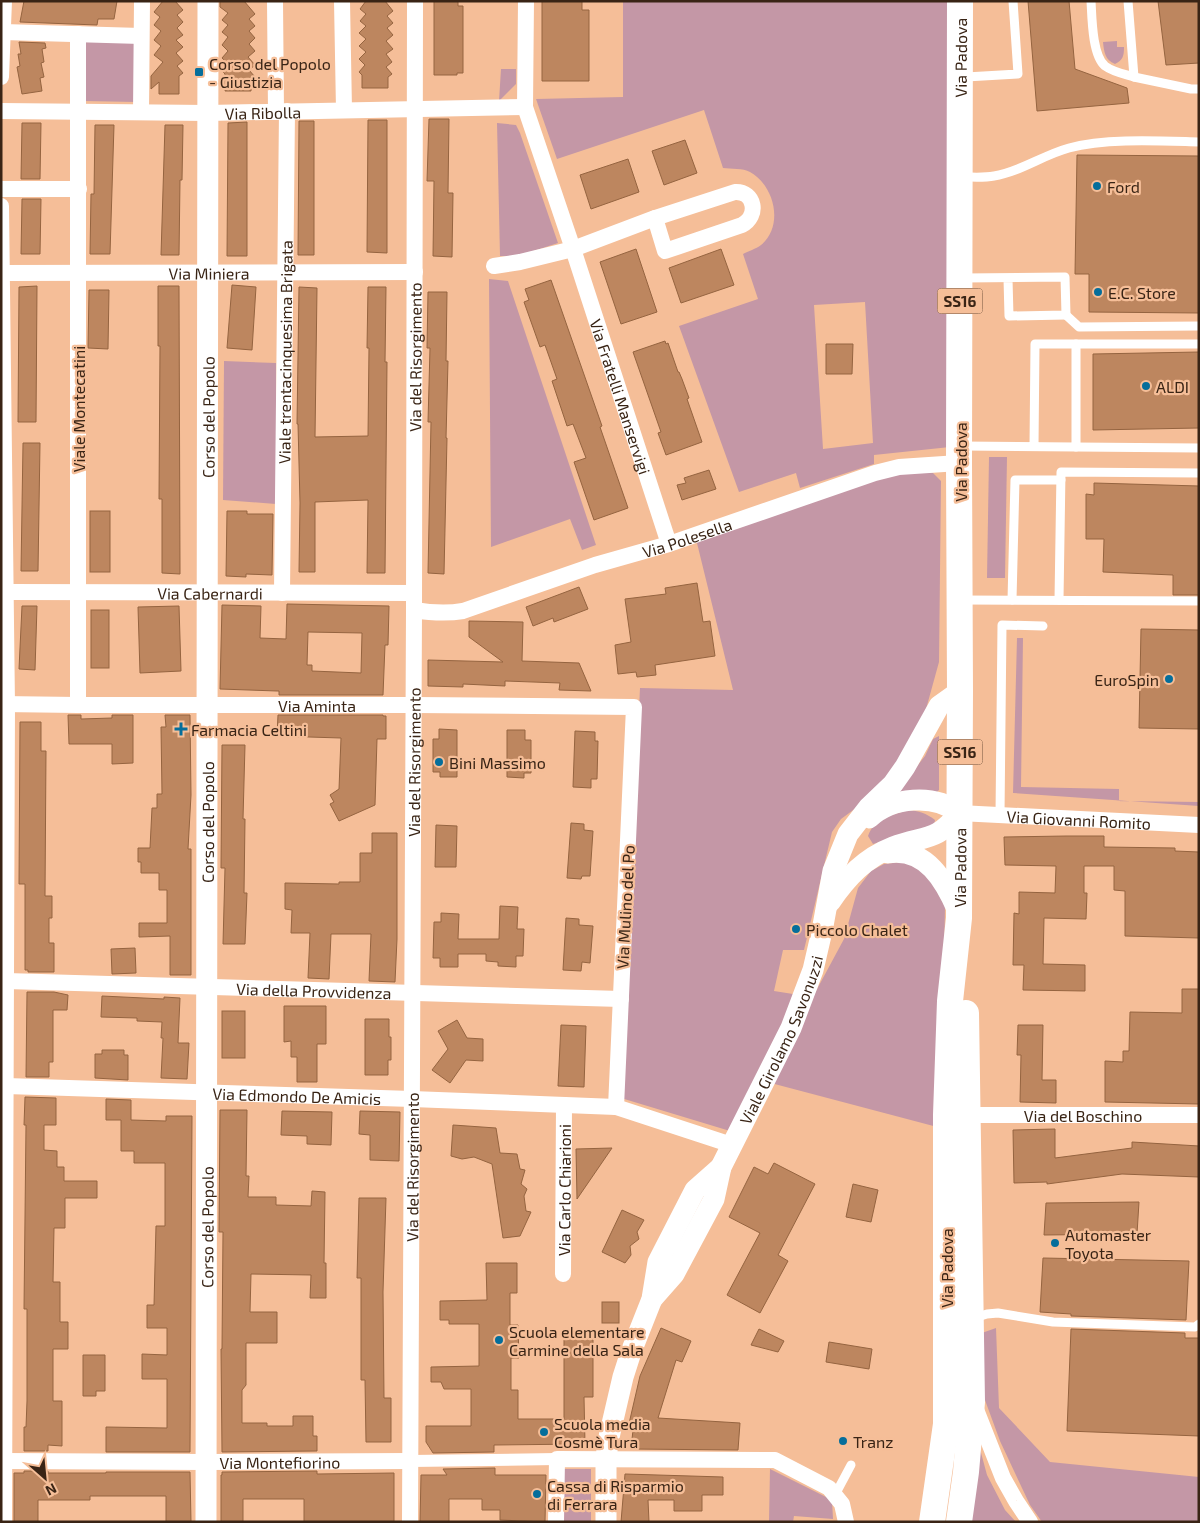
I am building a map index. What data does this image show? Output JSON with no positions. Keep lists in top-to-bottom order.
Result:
{
  "streets": {
    "main road": ["Via Padova", "SS16"],
    "street": [
      "Via Ribolla",
      "Via Miniera",
      "Viale trentacinquesima Brigata",
      "Via del Risorgimento",
      "Via Fratelli Manservigi",
      "Viale Montecatini",
      "Corso del Popolo",
      "Via Polesella",
      "Via Cabernardi",
      "Via Aminta",
      "Via Giovanni Romito",
      "Via Mulino del Po",
      "Via della Provvidenza",
      "Viale Girolamo Savonuzzi",
      "Via Edmondo De Amicis",
      "Via del Boschino",
      "Via Carlo Chiarioni",
      "Via Montefiorino"
    ]
  },
  "crossings": [
    ["Via Padova", "Via Polesella"],
    ["Via Padova", "Via Giovanni Romito"],
    ["Via Padova", "Viale Girolamo Savonuzzi"],
    ["Via Padova", "Via del Boschino"],
    ["Via Ribolla", "Viale trentacinquesima Brigata"],
    ["Via Ribolla", "Via del Risorgimento"],
    ["Via Ribolla", "Via Fratelli Manservigi"],
    ["Via Ribolla", "Viale Montecatini"],
    ["Via Ribolla", "Corso del Popolo"],
    ["Via Miniera", "Viale trentacinquesima Brigata"],
    ["Via Miniera", "Via del Risorgimento"],
    ["Via Miniera", "Viale Montecatini"],
    ["Via Miniera", "Corso del Popolo"],
    ["Viale trentacinquesima Brigata", "Via Cabernardi"],
    ["Via del Risorgimento", "Via Polesella"],
    ["Via del Risorgimento", "Via Cabernardi"],
    ["Via del Risorgimento", "Via Aminta"],
    ["Via del Risorgimento", "Via della Provvidenza"],
    ["Via del Risorgimento", "Via Edmondo De Amicis"],
    ["Via del Risorgimento", "Via Montefiorino"],
    ["Via Fratelli Manservigi", "Via Polesella"],
    ["Viale Montecatini", "Via Cabernardi"],
    ["Viale Montecatini", "Via Aminta"],
    ["Corso del Popolo", "Via Cabernardi"],
    ["Corso del Popolo", "Via Aminta"],
    ["Corso del Popolo", "Via della Provvidenza"],
    ["Corso del Popolo", "Via Edmondo De Amicis"],
    ["Corso del Popolo", "Via Montefiorino"],
    ["Via Polesella", "Via Cabernardi"],
    ["Via Aminta", "Via Mulino del Po"],
    ["Via Giovanni Romito", "Viale Girolamo Savonuzzi"],
    ["Via Mulino del Po", "Via della Provvidenza"],
    ["Via Mulino del Po", "Via Edmondo De Amicis"],
    ["Viale Girolamo Savonuzzi", "Via Edmondo De Amicis"],
    ["Viale Girolamo Savonuzzi", "Via Montefiorino"],
    ["Via Edmondo De Amicis", "Via Carlo Chiarioni"]
  ],
  "places": {
    "transit": ["Corso del Popolo - Giustizia"],
    "other": [
      "Ford",
      "E.C. Store",
      "ALDI",
      "EuroSpin",
      "Bini Massimo",
      "Piccolo Chalet",
      "Automaster Toyota",
      "Scuola elementare Carmine della Sala",
      "Scuola media Cosmè Tura",
      "Tranz",
      "Cassa di Risparmio di Ferrara"
    ],
    "health": ["Farmacia Celtini"]
  },
  "north": "bottom right"
}
